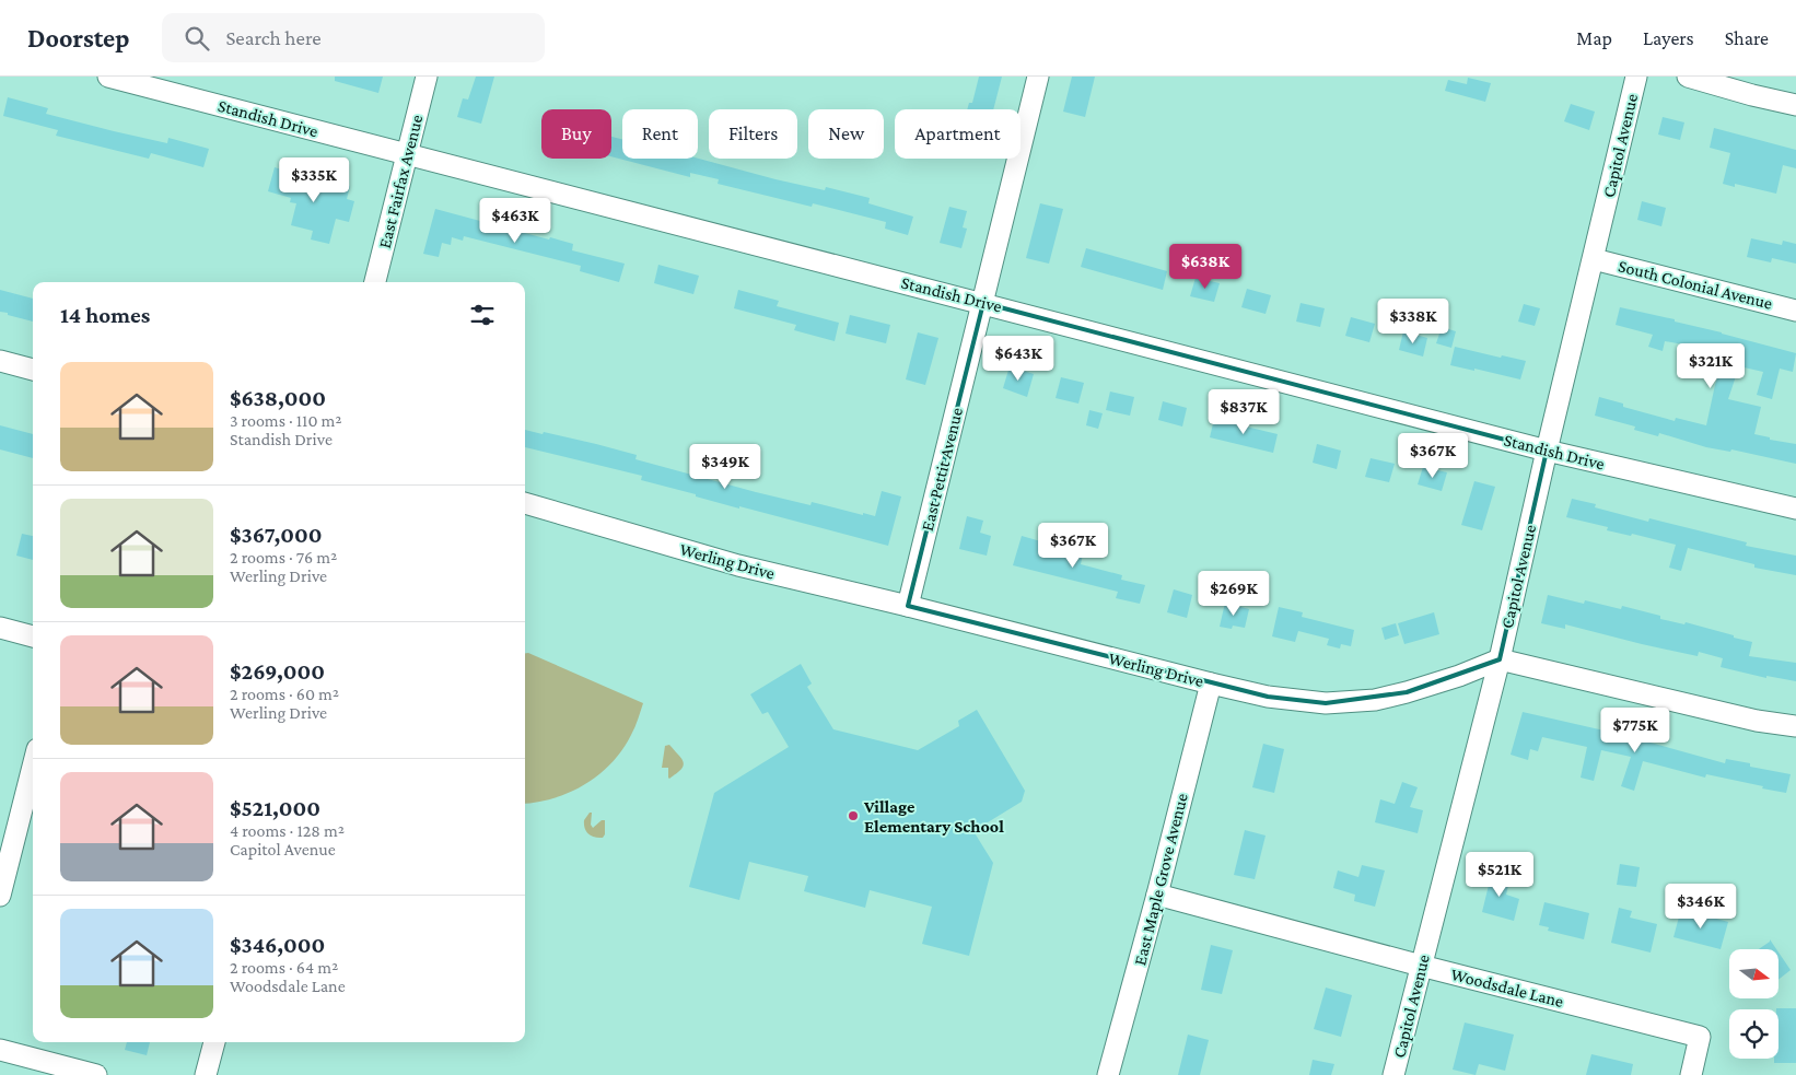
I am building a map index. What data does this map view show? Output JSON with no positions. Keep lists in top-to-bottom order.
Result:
{
  "streets": {
    "street": [
      "Standish Drive",
      "Capitol Avenue",
      "East Fairfax Avenue",
      "South Colonial Avenue",
      "East Pettit Avenue",
      "Werling Drive",
      "East Maple Grove Avenue",
      "Woodsdale Lane"
    ]
  },
  "crossings": [
    ["Standish Drive", "Capitol Avenue"],
    ["Standish Drive", "East Fairfax Avenue"],
    ["Standish Drive", "East Pettit Avenue"],
    ["Capitol Avenue", "South Colonial Avenue"],
    ["Capitol Avenue", "Werling Drive"],
    ["Capitol Avenue", "Woodsdale Lane"],
    ["East Pettit Avenue", "Werling Drive"],
    ["Werling Drive", "East Maple Grove Avenue"],
    ["East Maple Grove Avenue", "Woodsdale Lane"]
  ],
  "places": ["Village Elementary School"],
  "north": "right",
  "page": {
    "header": "Doorstep",
    "search": "Search here",
    "nav": ["Map", "Layers", "Share"],
    "chip": [
      "Buy",
      "Rent",
      "Filters",
      "New",
      "Apartment"
    ],
    "price": [
      "$335K",
      "$463K",
      "$638K",
      "$338K",
      "$643K",
      "$321K",
      "$837K",
      "$367K",
      "$349K",
      "$367K",
      "$269K",
      "$775K",
      "$521K",
      "$346K"
    ],
    "heading": "14 homes",
    "list": [
      {
        "name": "$638,000",
        "note": "3 rooms · 110 m² · Standish Drive"
      },
      {
        "name": "$367,000",
        "note": "2 rooms · 76 m² · Werling Drive"
      },
      {
        "name": "$269,000",
        "note": "2 rooms · 60 m² · Werling Drive"
      },
      {
        "name": "$521,000",
        "note": "4 rooms · 128 m² · Capitol Avenue"
      },
      {
        "name": "$346,000",
        "note": "2 rooms · 64 m² · Woodsdale Lane"
      }
    ]
  }
}
